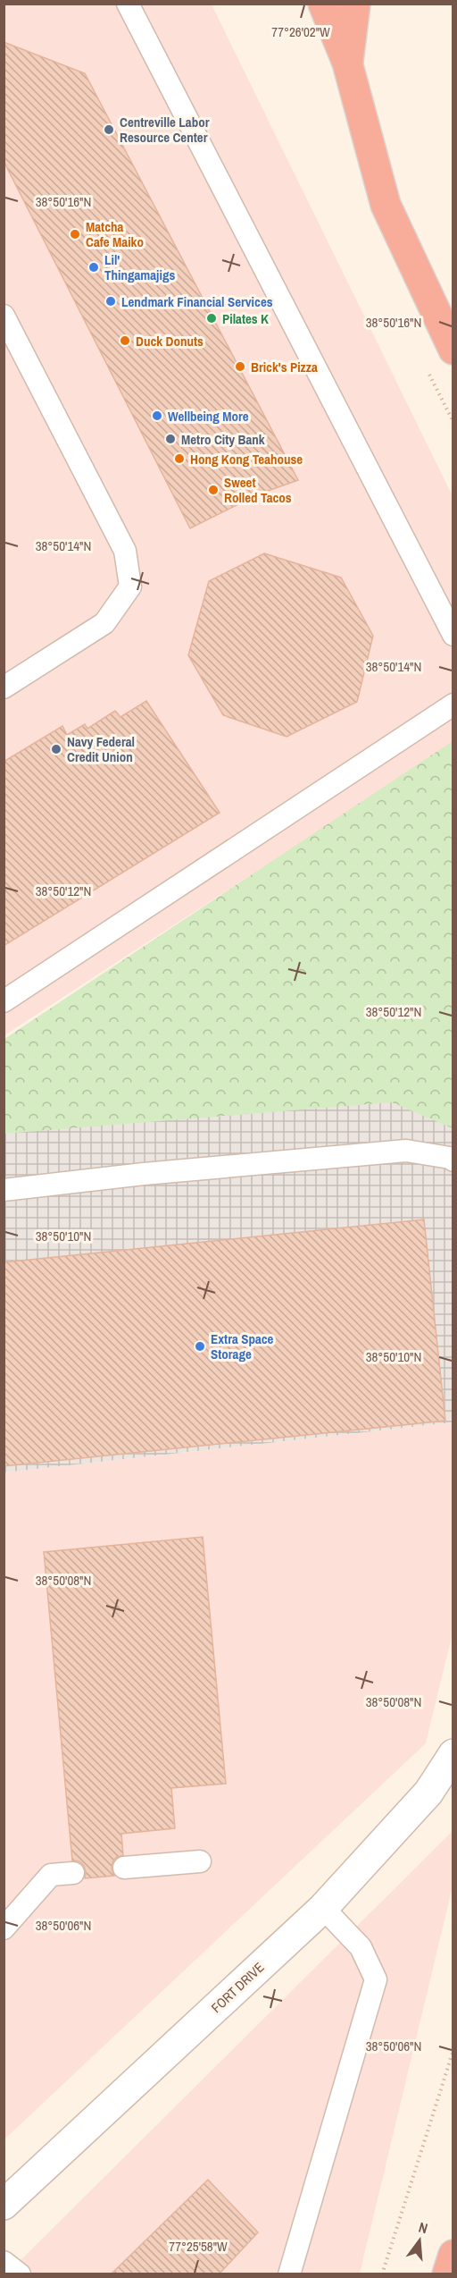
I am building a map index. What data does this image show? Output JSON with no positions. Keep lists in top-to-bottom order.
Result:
{
  "streets": {
    "street": ["FORT DRIVE"]
  },
  "places": [
    "Centreville Labor Resource Center",
    "Matcha Cafe Maiko",
    "Lil' Thingamajigs",
    "Lendmark Financial Services",
    "Pilates K",
    "Duck Donuts",
    "Brick's Pizza",
    "Wellbeing More",
    "Metro City Bank",
    "Hong Kong Teahouse",
    "Sweet Rolled Tacos",
    "Navy Federal Credit Union",
    "Extra Space Storage"
  ],
  "north": "top",
  "coordinates": [
    "77°26'02\"W",
    "38°50'16\"N",
    "38°50'14\"N",
    "38°50'12\"N",
    "38°50'10\"N",
    "38°50'08\"N",
    "38°50'06\"N",
    "77°25'58\"W"
  ]
}
